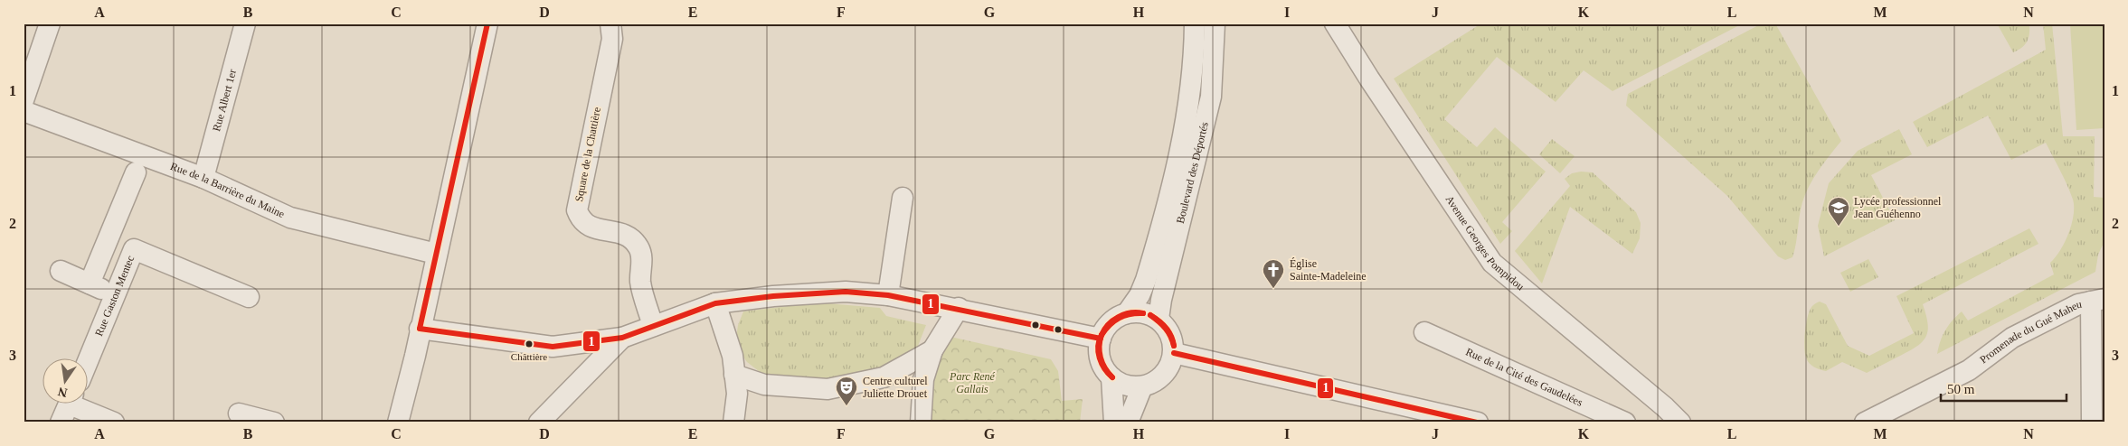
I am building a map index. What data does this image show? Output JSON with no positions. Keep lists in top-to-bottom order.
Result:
{
  "streets": {
    "street": [
      "Rue Albert 1er",
      "Square de la Chattière",
      "Boulevard des Déportés",
      "Rue de la Barrière du Maine",
      "Avenue Georges Pompidou",
      "Rue Gaston Mentec",
      "Promenade du Gué Maheu",
      "Rue de la Cité des Gaudelées"
    ]
  },
  "crossings": [
    ["Rue Albert 1er", "Rue de la Barrière du Maine"]
  ],
  "parks": ["Parc René Gallais"],
  "places": {
    "school or university": ["Lycée professionnel Jean Guéhenno"],
    "church": ["Église Sainte-Madeleine"],
    "other": ["Châttière"],
    "theatre": ["Centre culturel Juliette Drouet"]
  },
  "lines": ["transit line 1"],
  "scale_bar": "50 m",
  "north": "bottom",
  "grid": {
    "columns": [
      "A",
      "B",
      "C",
      "D",
      "E",
      "F",
      "G",
      "H",
      "I",
      "J",
      "K",
      "L",
      "M",
      "N"
    ],
    "rows": ["1", "2", "3"]
  }
}
